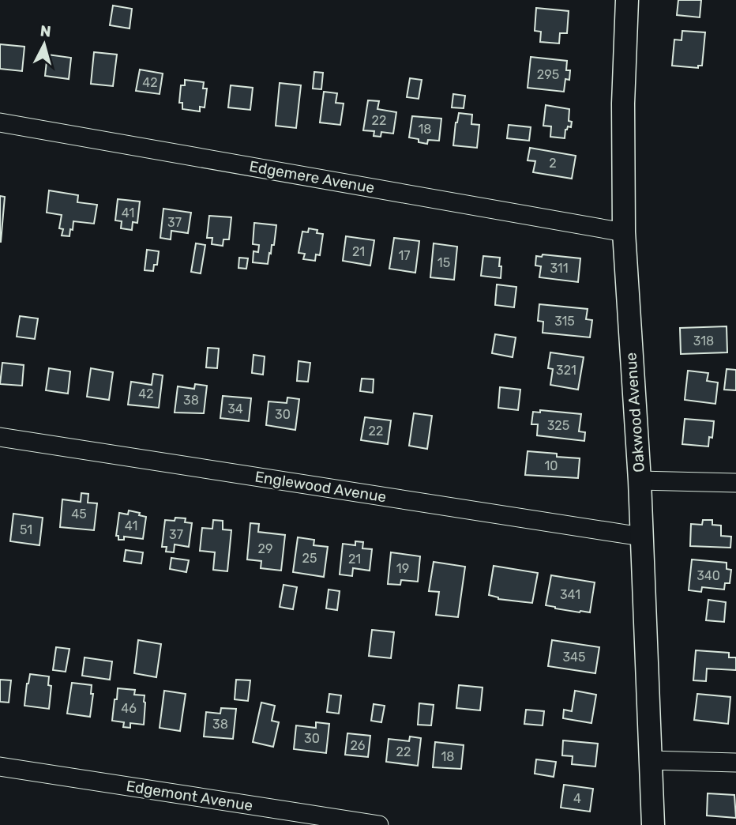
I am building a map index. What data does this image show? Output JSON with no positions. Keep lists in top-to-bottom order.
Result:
{
  "streets": {
    "street": [
      "Edgemere Avenue",
      "Oakwood Avenue",
      "Englewood Avenue",
      "Edgemont Avenue"
    ]
  },
  "crossings": [
    ["Edgemere Avenue", "Oakwood Avenue"],
    ["Oakwood Avenue", "Englewood Avenue"]
  ],
  "house_numbers": [
    "295",
    "42",
    "22",
    "18",
    "2",
    "41",
    "37",
    "21",
    "17",
    "15",
    "311",
    "315",
    "318",
    "321",
    "42",
    "38",
    "34",
    "30",
    "325",
    "22",
    "10",
    "45",
    "41",
    "51",
    "37",
    "29",
    "25",
    "21",
    "19",
    "340",
    "341",
    "345",
    "46",
    "38",
    "30",
    "26",
    "22",
    "18",
    "4"
  ],
  "north": "top"
}
